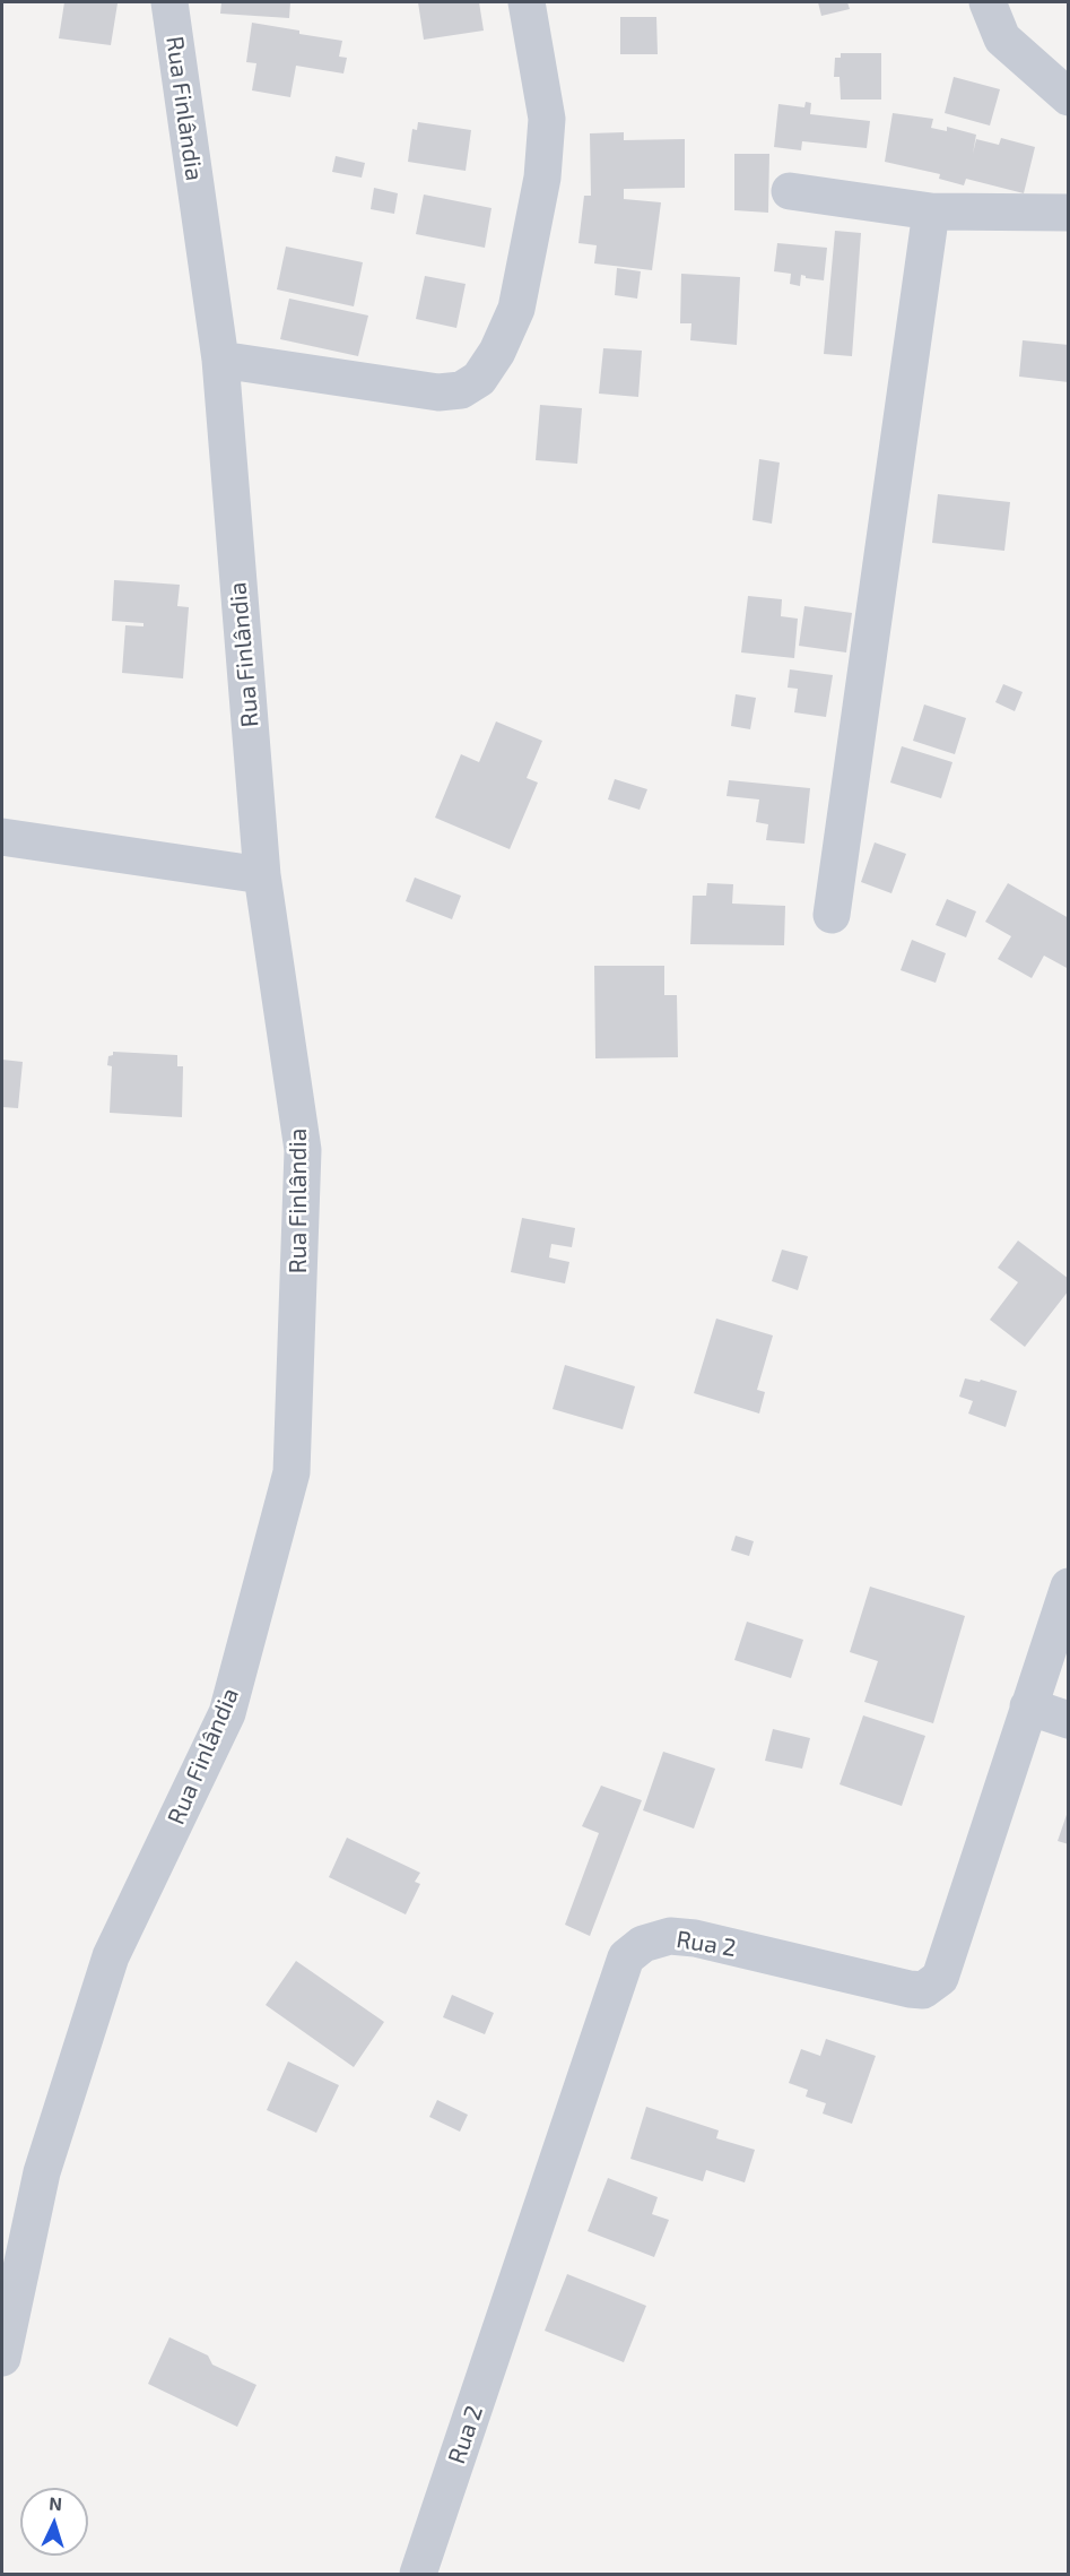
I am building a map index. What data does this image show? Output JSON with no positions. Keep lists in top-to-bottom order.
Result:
{
  "streets": {
    "street": ["Rua Finlândia", "Rua 2"]
  },
  "north": "top"
}
